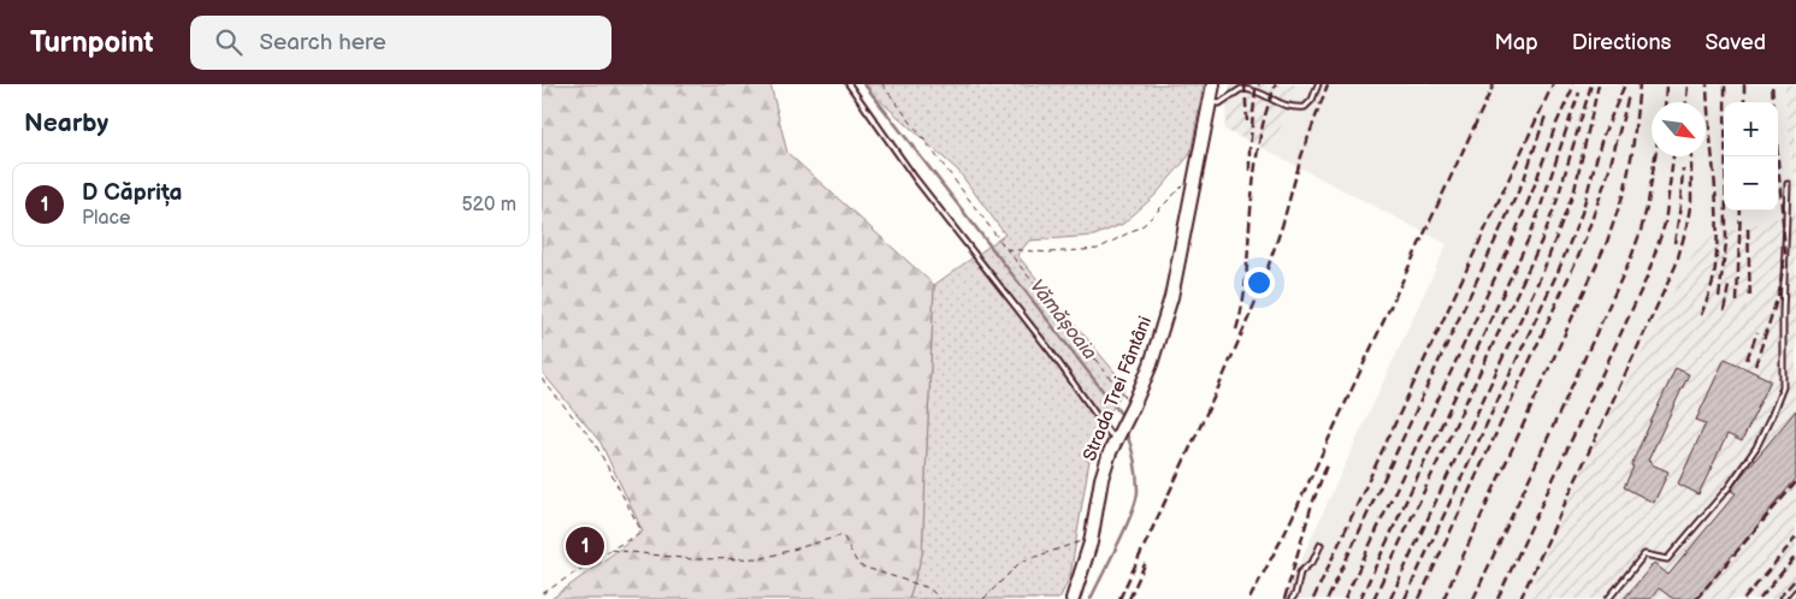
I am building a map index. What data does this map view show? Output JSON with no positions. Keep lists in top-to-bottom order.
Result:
{
  "streets": {
    "main road": ["Strada Trei Fântâni"]
  },
  "water": ["Vămășoaia"],
  "north": "bottom right",
  "page": {
    "header": "Turnpoint",
    "search": "Search here",
    "nav": ["Map", "Directions", "Saved"],
    "heading": "Nearby",
    "map_buttons": ["+", "−"],
    "list": [
      {
        "mark": "1",
        "name": "D Căprița",
        "note": "Place",
        "value": "520 m"
      }
    ],
    "pins": "1"
  }
}
